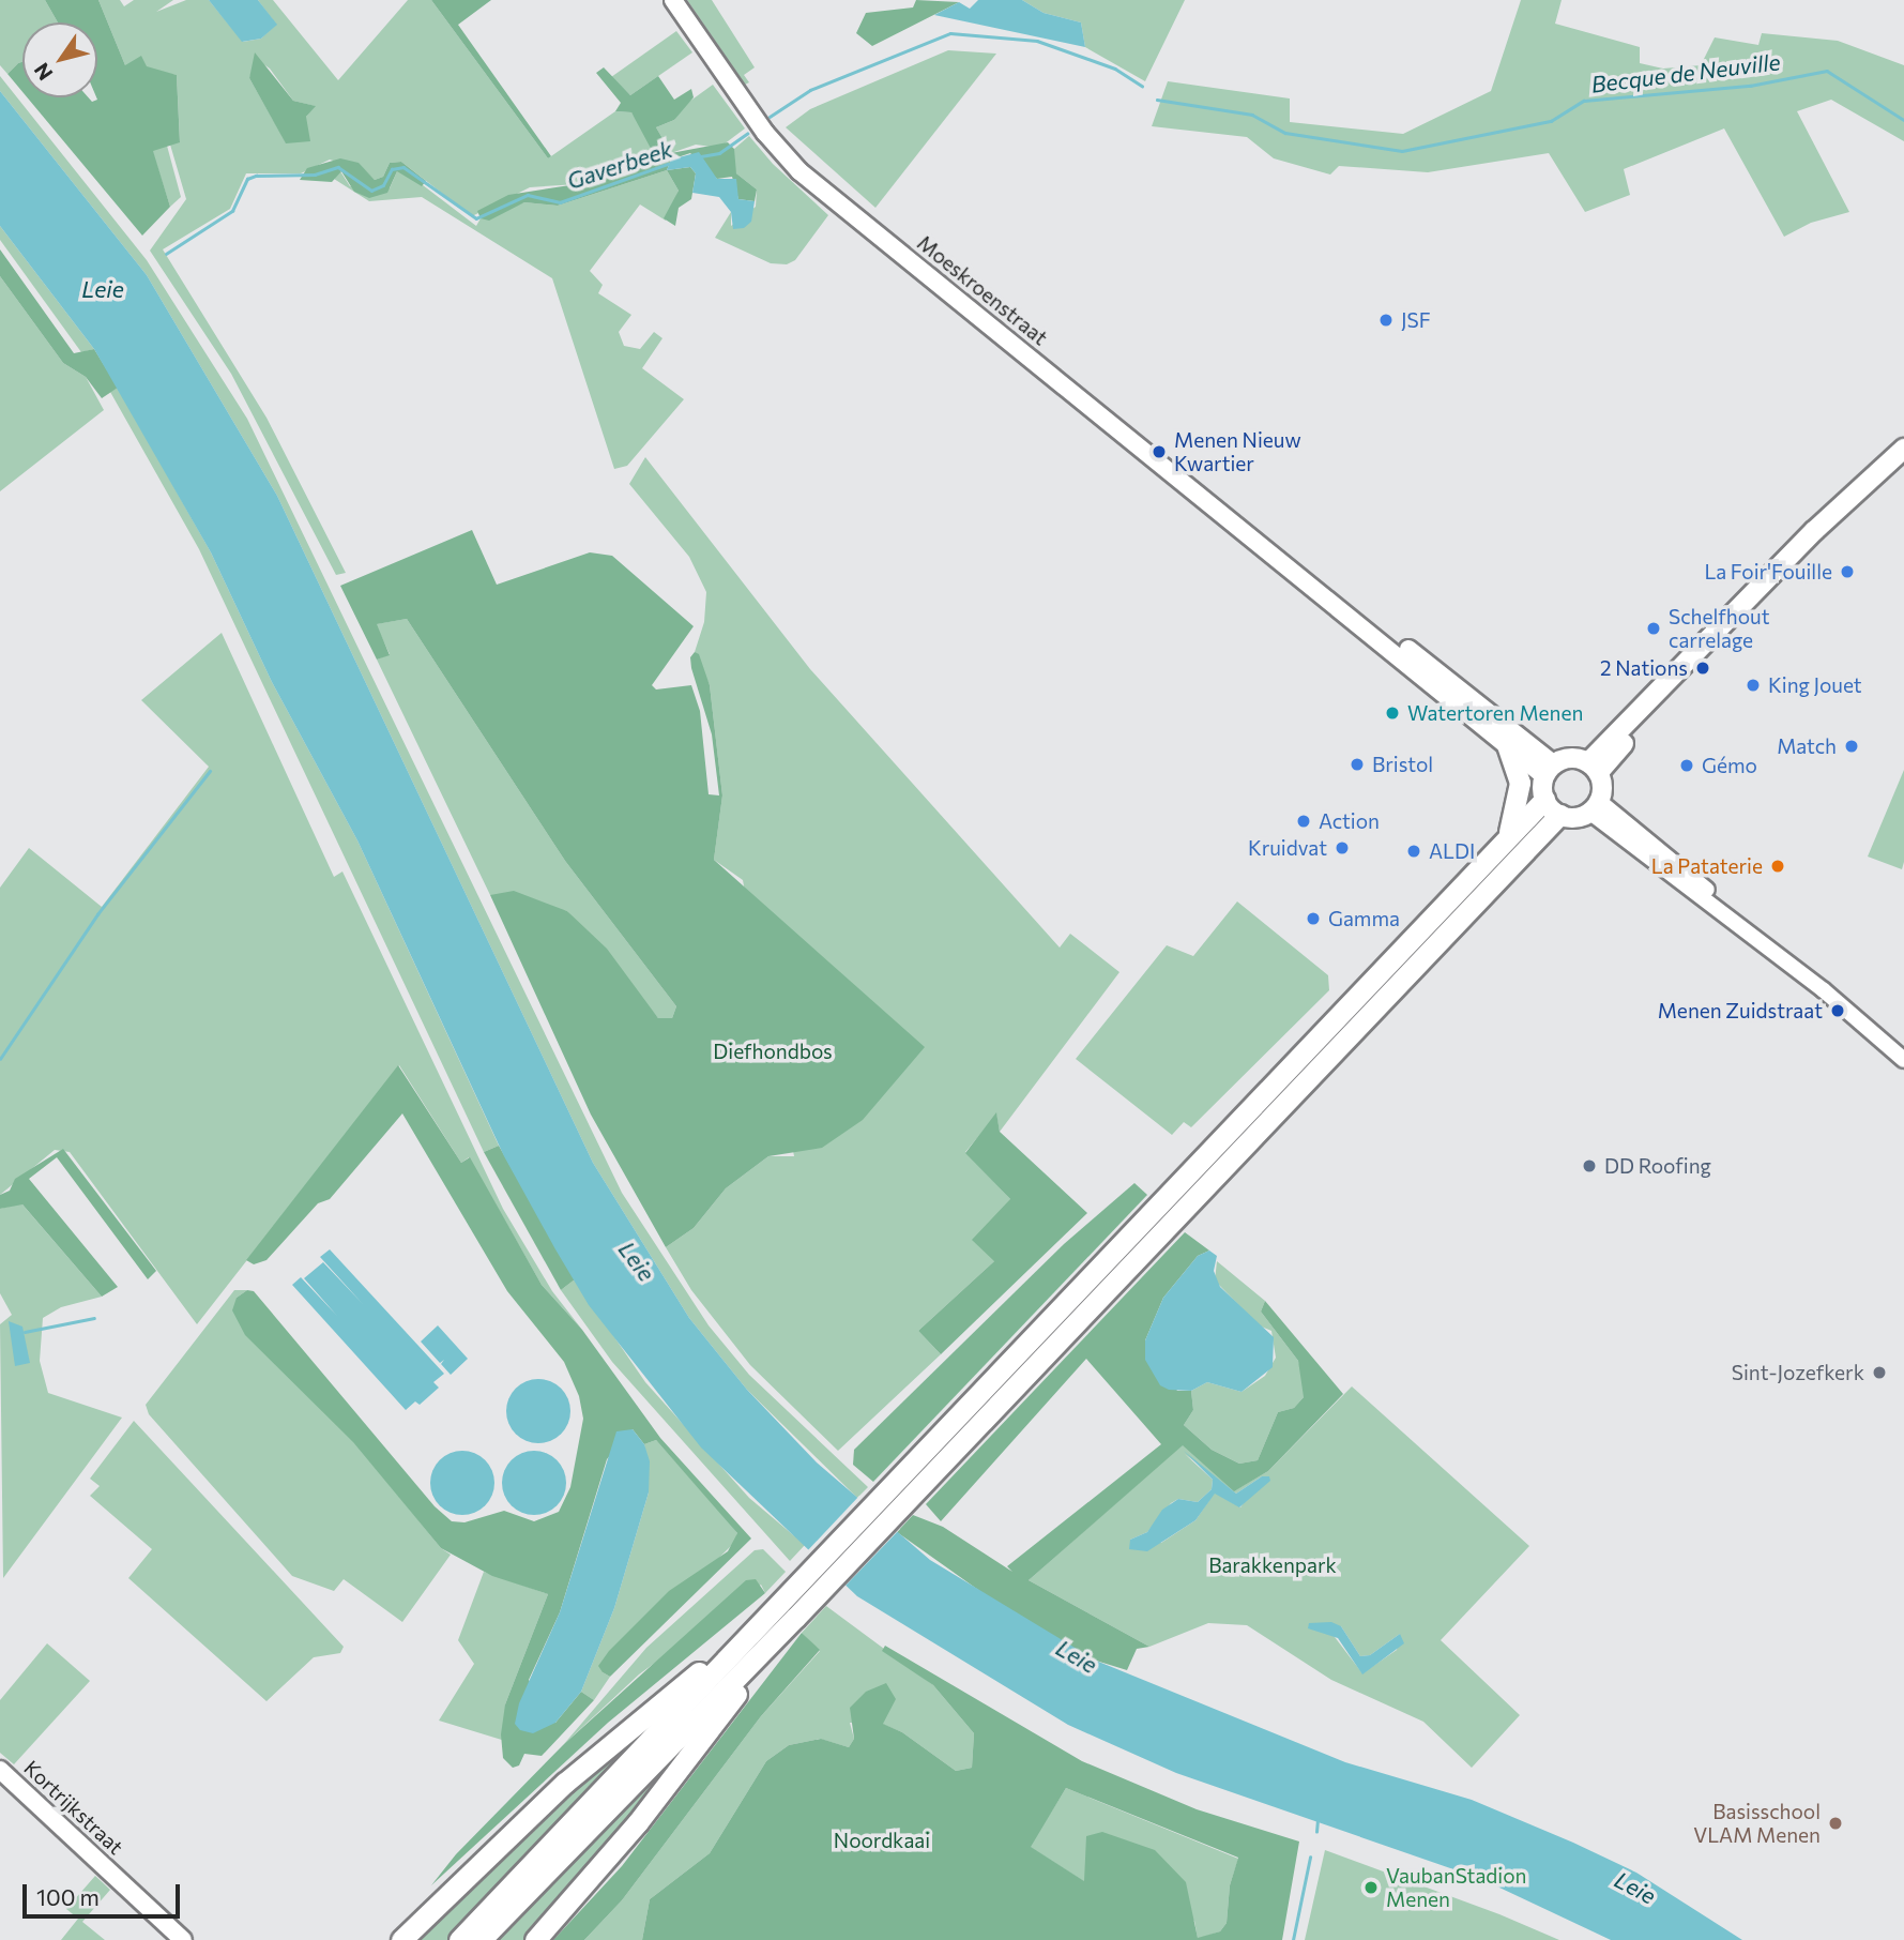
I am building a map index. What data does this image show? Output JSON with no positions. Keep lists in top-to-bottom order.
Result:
{
  "streets": {
    "main road": ["Moeskroenstraat", "Kortrijkstraat"]
  },
  "water": ["Becque de Neuville", "Gaverbeek", "Leie"],
  "parks": ["Diefhondbos", "Barakkenpark", "Noordkaai"],
  "places": [
    "JSF",
    "Menen Nieuw Kwartier",
    "La Foir'Fouille",
    "Schelfhout carrelage",
    "2 Nations",
    "King Jouet",
    "Watertoren Menen",
    "Match",
    "Bristol",
    "Gémo",
    "Action",
    "Kruidvat",
    "ALDI",
    "La Pataterie",
    "Gamma",
    "Menen Zuidstraat",
    "DD Roofing",
    "Sint-Jozefkerk",
    "Basisschool VLAM Menen",
    "VaubanStadion Menen"
  ],
  "scale_bar": "100 m",
  "north": "bottom left"
}
